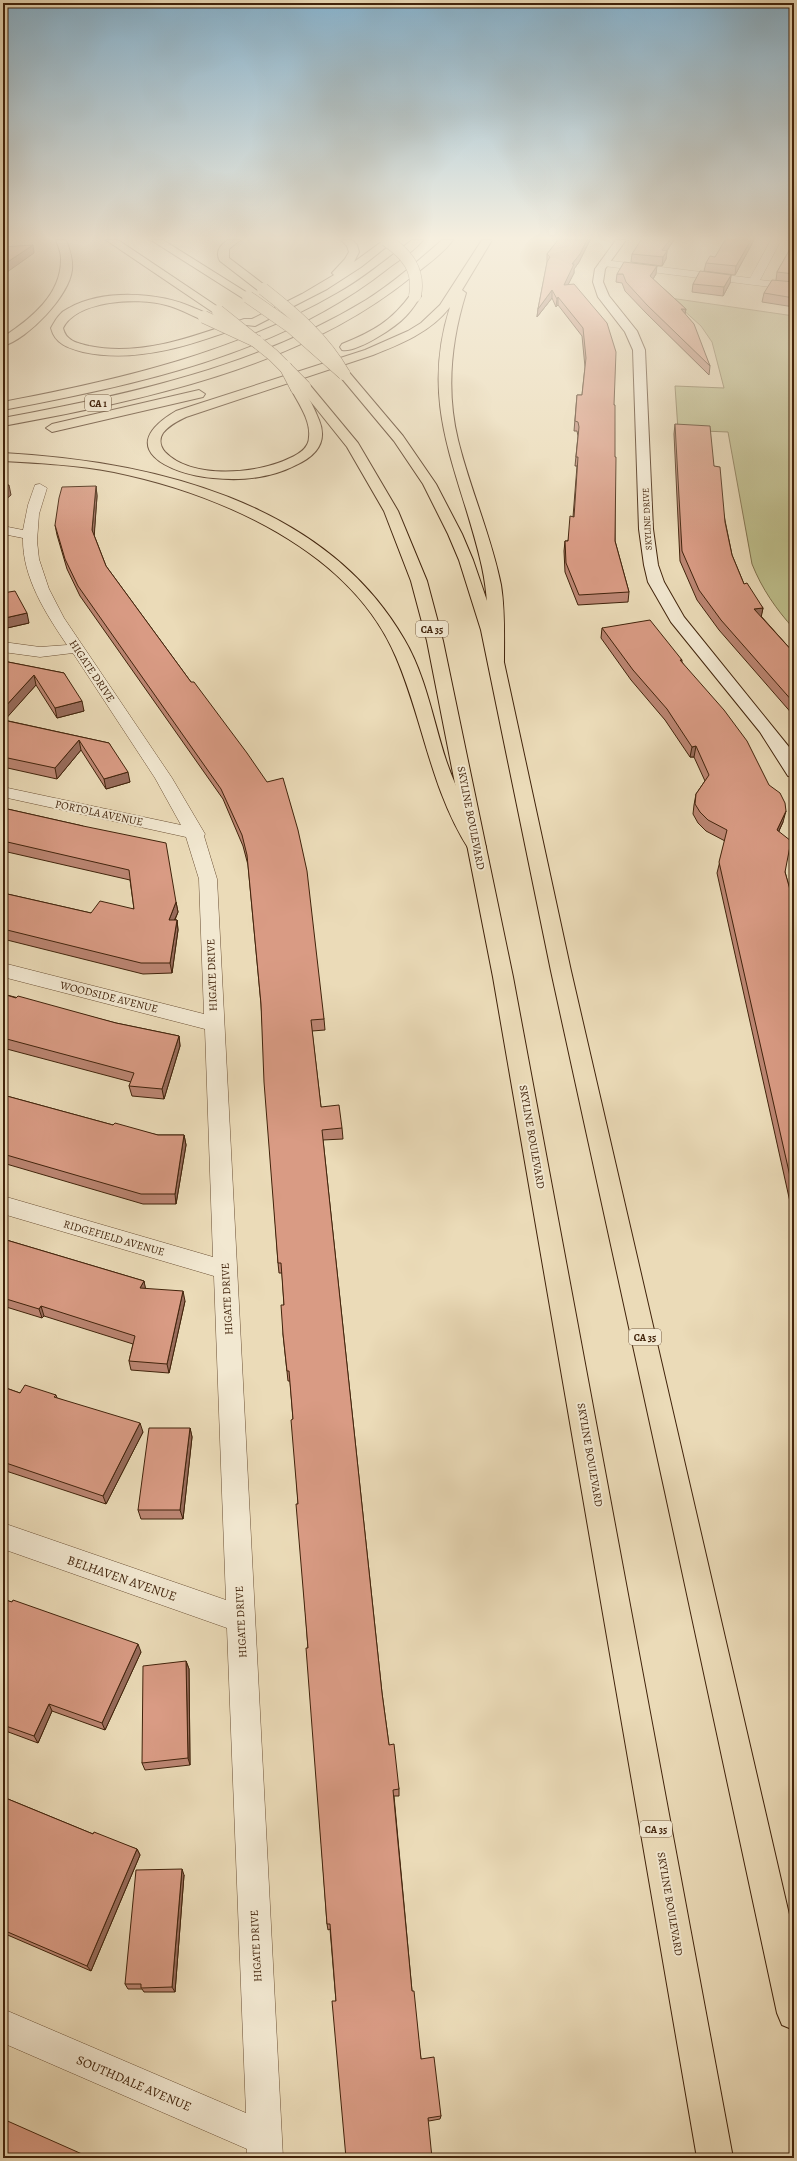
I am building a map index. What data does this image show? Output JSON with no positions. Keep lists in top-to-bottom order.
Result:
{
  "streets": {
    "main road": ["CA 1", "CA 35", "SKYLINE BOULEVARD"],
    "street": [
      "SKYLINE DRIVE",
      "HIGATE DRIVE",
      "PORTOLA AVENUE",
      "WOODSIDE AVENUE",
      "RIDGEFIELD AVENUE",
      "BELHAVEN AVENUE",
      "SOUTHDALE AVENUE"
    ]
  },
  "crossings": [
    ["HIGATE DRIVE", "PORTOLA AVENUE"],
    ["HIGATE DRIVE", "WOODSIDE AVENUE"],
    ["HIGATE DRIVE", "RIDGEFIELD AVENUE"],
    ["HIGATE DRIVE", "BELHAVEN AVENUE"],
    ["HIGATE DRIVE", "SOUTHDALE AVENUE"]
  ]
}
